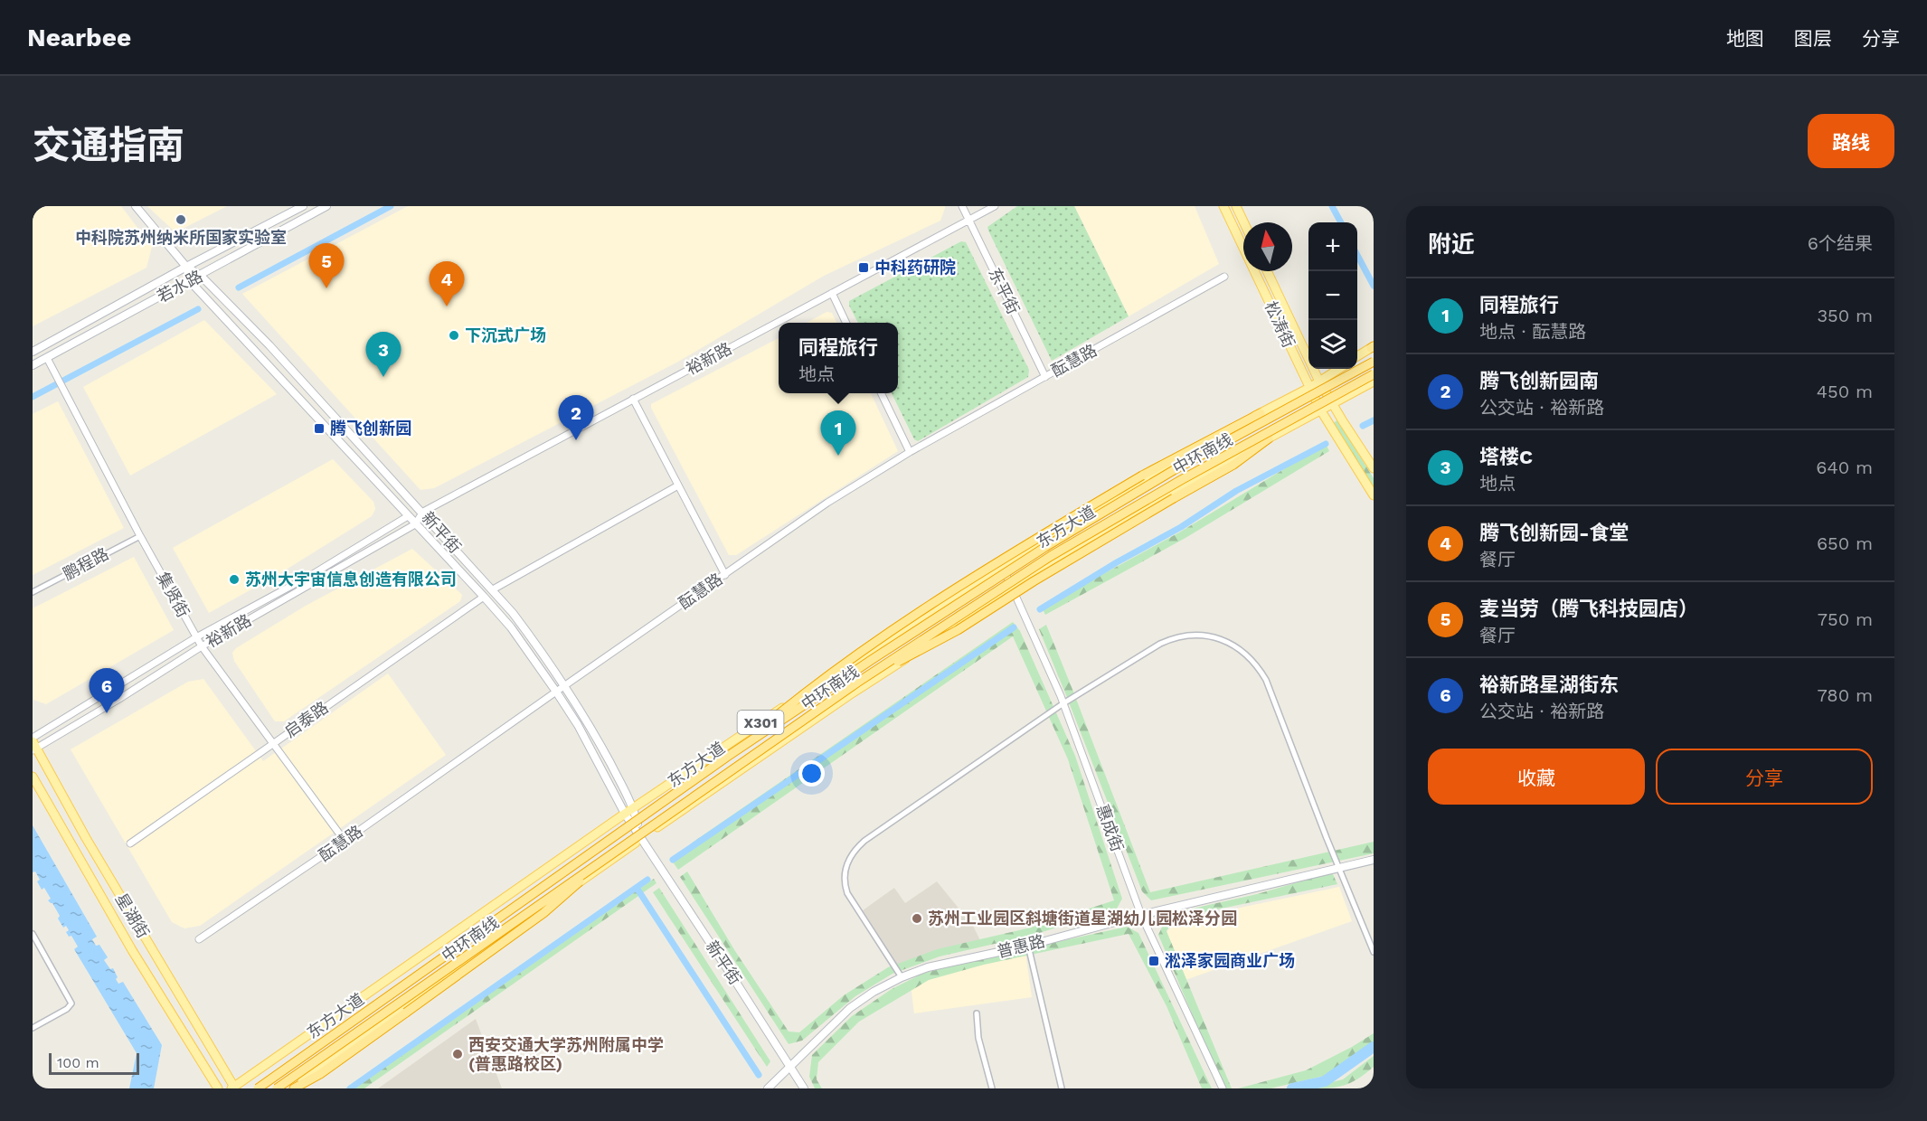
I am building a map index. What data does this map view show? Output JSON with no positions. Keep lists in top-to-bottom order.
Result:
{
  "streets": {
    "highway": ["中环南线"],
    "main road": [
      "若水路",
      "松涛街",
      "裕新路",
      "东方大道",
      "新平街",
      "X301",
      "星湖街",
      "普惠路"
    ],
    "street": [
      "东平街",
      "酝慧路",
      "鹏程路",
      "集贤街",
      "启泰路",
      "惠成街"
    ]
  },
  "crossings": [
    ["若水路", "新平街"],
    ["若水路", "集贤街"],
    ["东平街", "裕新路"],
    ["东平街", "酝慧路"],
    ["松涛街", "东方大道"],
    ["裕新路", "新平街"],
    ["裕新路", "集贤街"],
    ["裕新路", "星湖街"],
    ["酝慧路", "新平街"],
    ["酝慧路", "集贤街"],
    ["东方大道", "新平街"],
    ["东方大道", "惠成街"],
    ["东方大道", "星湖街"],
    ["新平街", "启泰路"],
    ["新平街", "普惠路"],
    ["鹏程路", "集贤街"],
    ["集贤街", "启泰路"],
    ["惠成街", "普惠路"]
  ],
  "places": {
    "other": [
      "中科院苏州纳米所国家实验室",
      "下沉式广场",
      "苏州大宇宙信息创造有限公司",
      "苏州工业园区斜塘街道星湖幼儿园松泽分园",
      "西安交通大学苏州附属中学 (普惠路校区)"
    ],
    "transit": ["中科药研院", "腾飞创新园", "淞泽家园商业广场"]
  },
  "scale_bar": "100 m",
  "north": "top",
  "page": {
    "header": "Nearbee",
    "nav": ["地图", "图层", "分享"],
    "title": "交通指南",
    "buttons": [
      "路线",
      ["收藏", "分享"]
    ],
    "heading": ["附近", "6个结果"],
    "map_buttons": ["+", "−"],
    "pins": [
      "5",
      "4",
      "3",
      "2",
      "1",
      "6"
    ],
    "list": [
      {
        "mark": "1",
        "name": "同程旅行",
        "note": "地点 · 酝慧路",
        "value": "350 m"
      },
      {
        "mark": "2",
        "name": "腾飞创新园南",
        "note": "公交站 · 裕新路",
        "value": "450 m"
      },
      {
        "mark": "3",
        "name": "塔楼C",
        "note": "地点",
        "value": "640 m"
      },
      {
        "mark": "4",
        "name": "腾飞创新园-食堂",
        "note": "餐厅",
        "value": "650 m"
      },
      {
        "mark": "5",
        "name": "麦当劳（腾飞科技园店）",
        "note": "餐厅",
        "value": "750 m"
      },
      {
        "mark": "6",
        "name": "裕新路星湖街东",
        "note": "公交站 · 裕新路",
        "value": "780 m"
      }
    ],
    "popup": ["同程旅行", "地点"],
    "scale": "100 m"
  }
}
